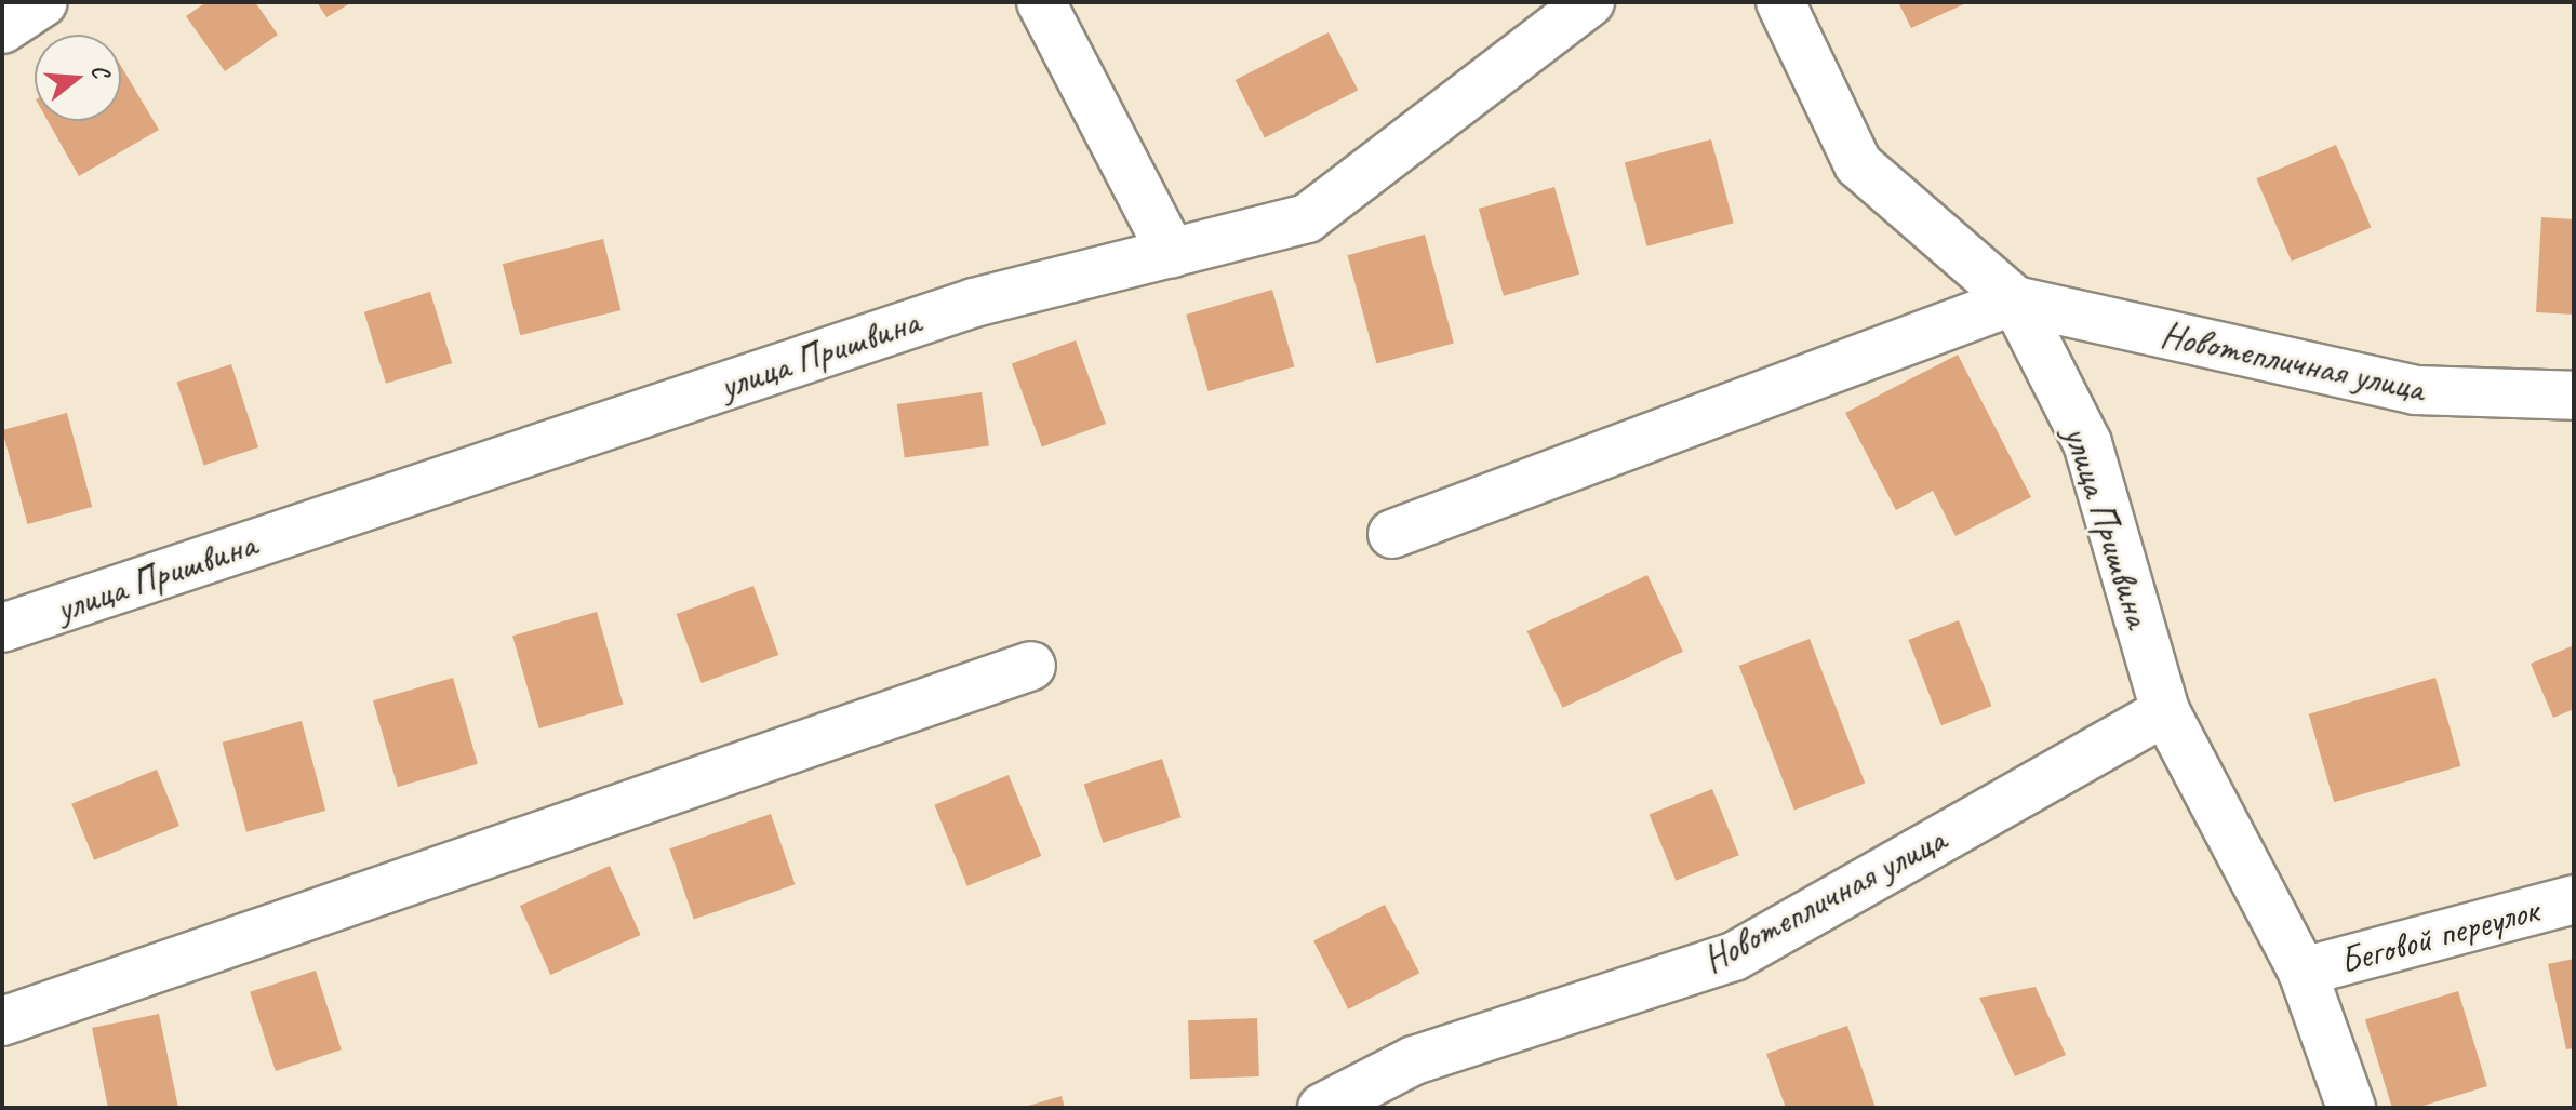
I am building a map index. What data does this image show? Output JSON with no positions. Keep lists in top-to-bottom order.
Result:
{
  "streets": {
    "street": ["улица Пришвина", "Новотепличная улица", "Беговой переулок"]
  },
  "crossings": [
    ["улица Пришвина", "Новотепличная улица"],
    ["улица Пришвина", "Беговой переулок"]
  ],
  "north": "right"
}
